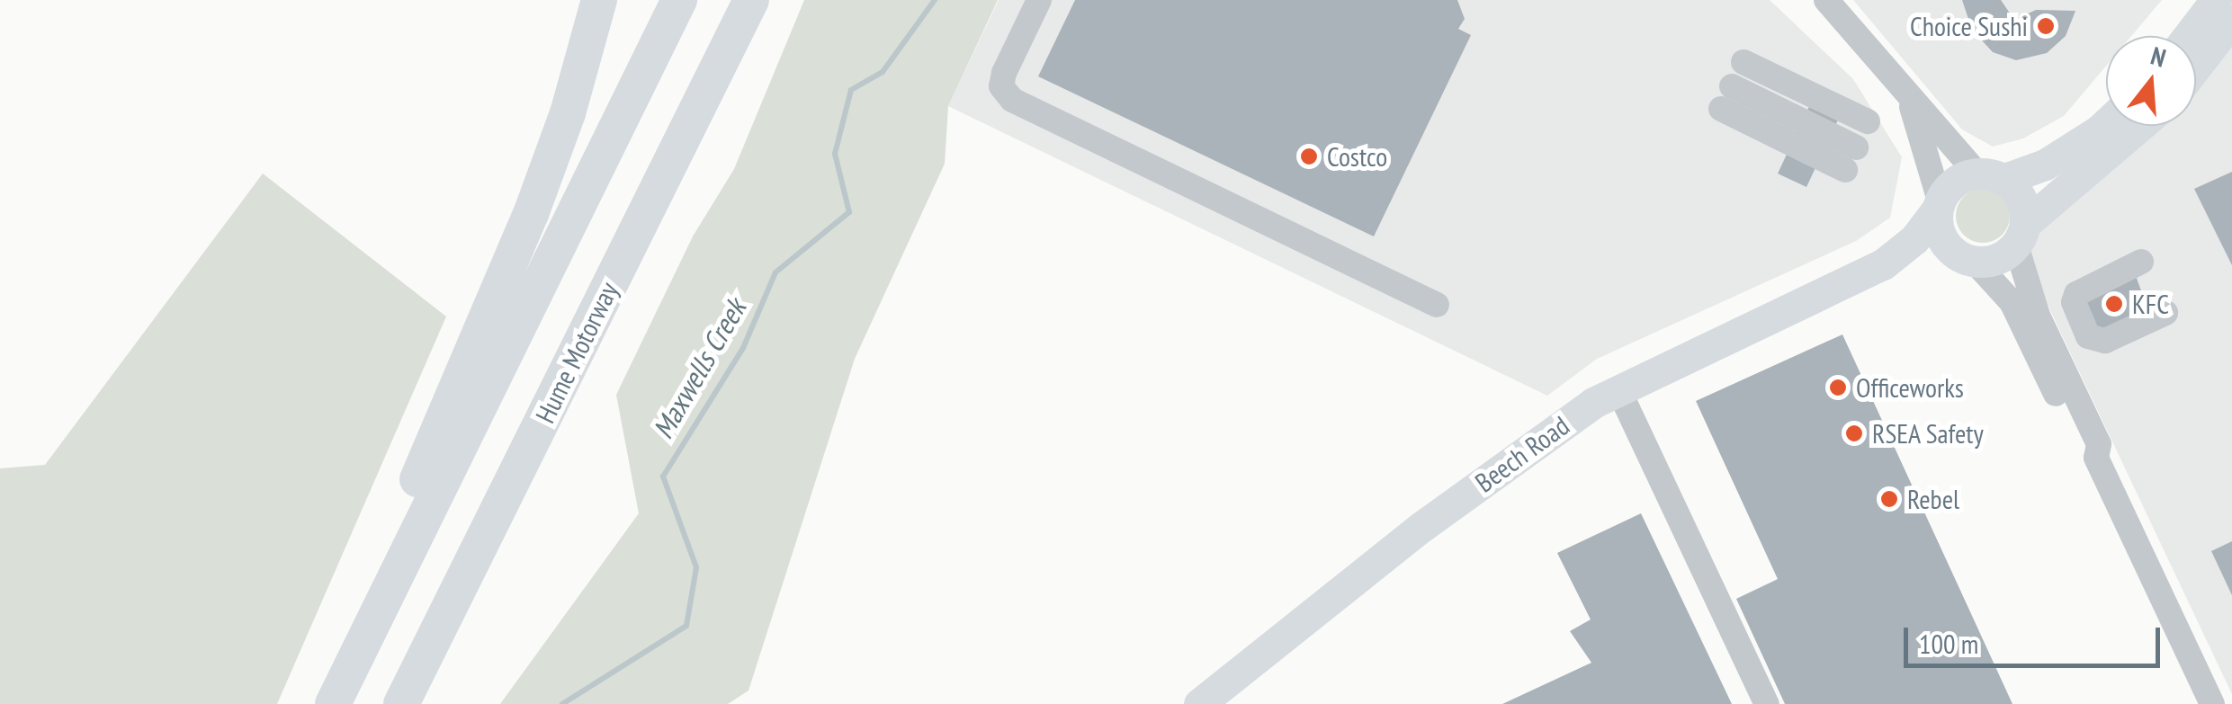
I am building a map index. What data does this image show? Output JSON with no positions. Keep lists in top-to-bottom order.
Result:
{
  "streets": {
    "highway": ["Hume Motorway"],
    "main road": ["Beech Road"]
  },
  "water": ["Maxwells Creek"],
  "places": [
    "Choice Sushi",
    "Costco",
    "KFC",
    "Officeworks",
    "RSEA Safety",
    "Rebel"
  ],
  "scale_bar": "100 m",
  "north": "top"
}
